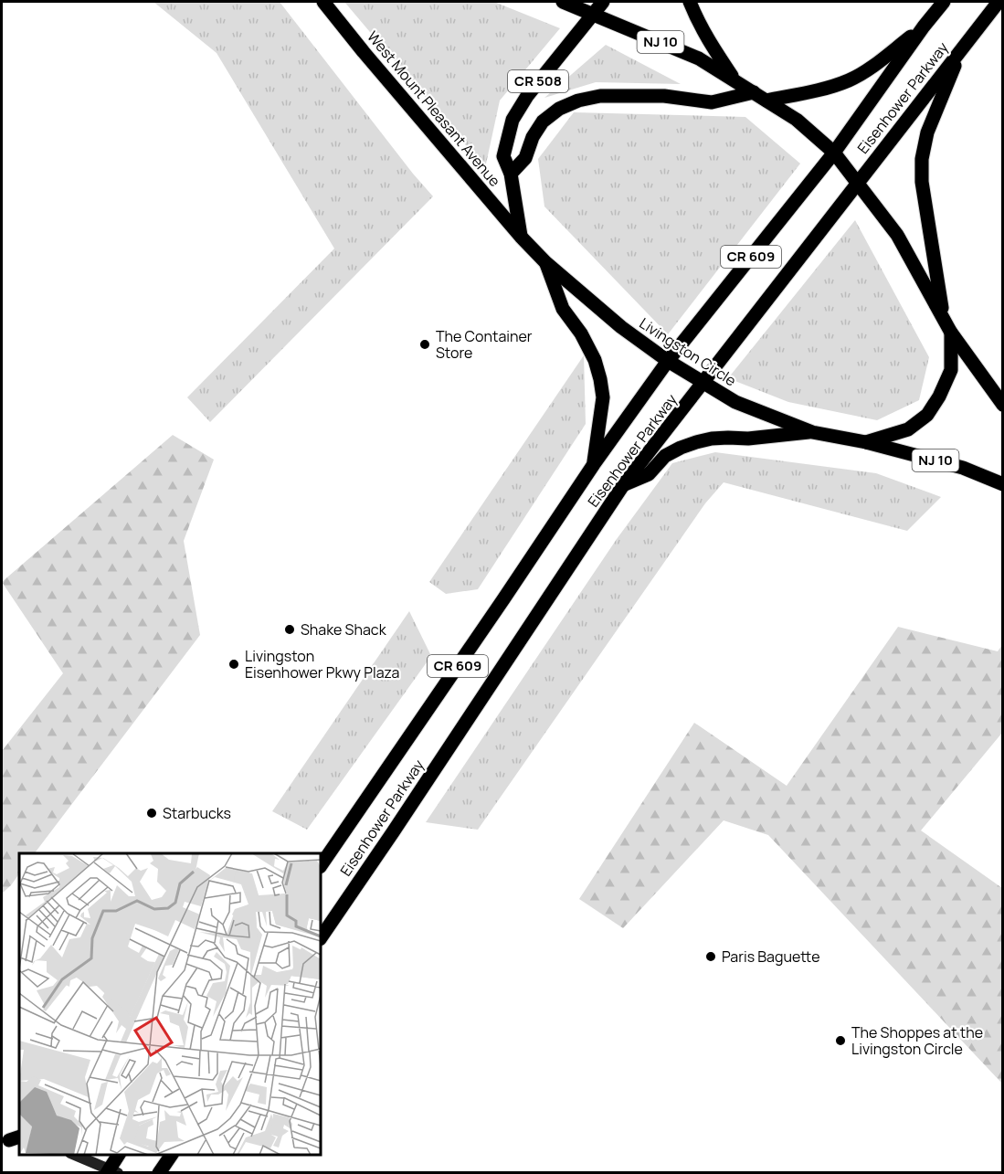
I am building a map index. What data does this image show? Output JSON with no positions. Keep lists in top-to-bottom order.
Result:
{
  "streets": {
    "main road": [
      "NJ 10",
      "CR 508",
      "Eisenhower Parkway",
      "West Mount Pleasant Avenue",
      "CR 609",
      "Livingston Circle"
    ]
  },
  "crossings": [
    ["NJ 10", "CR 508"],
    ["NJ 10", "Eisenhower Parkway"],
    ["NJ 10", "Livingston Circle"],
    ["CR 508", "West Mount Pleasant Avenue"],
    ["CR 508", "Livingston Circle"],
    ["Eisenhower Parkway", "Livingston Circle"],
    ["West Mount Pleasant Avenue", "Livingston Circle"]
  ],
  "places": [
    "The Container Store",
    "Shake Shack",
    "Livingston Eisenhower Pkwy Plaza",
    "Starbucks",
    "Paris Baguette",
    "The Shoppes at the Livingston Circle"
  ]
}
